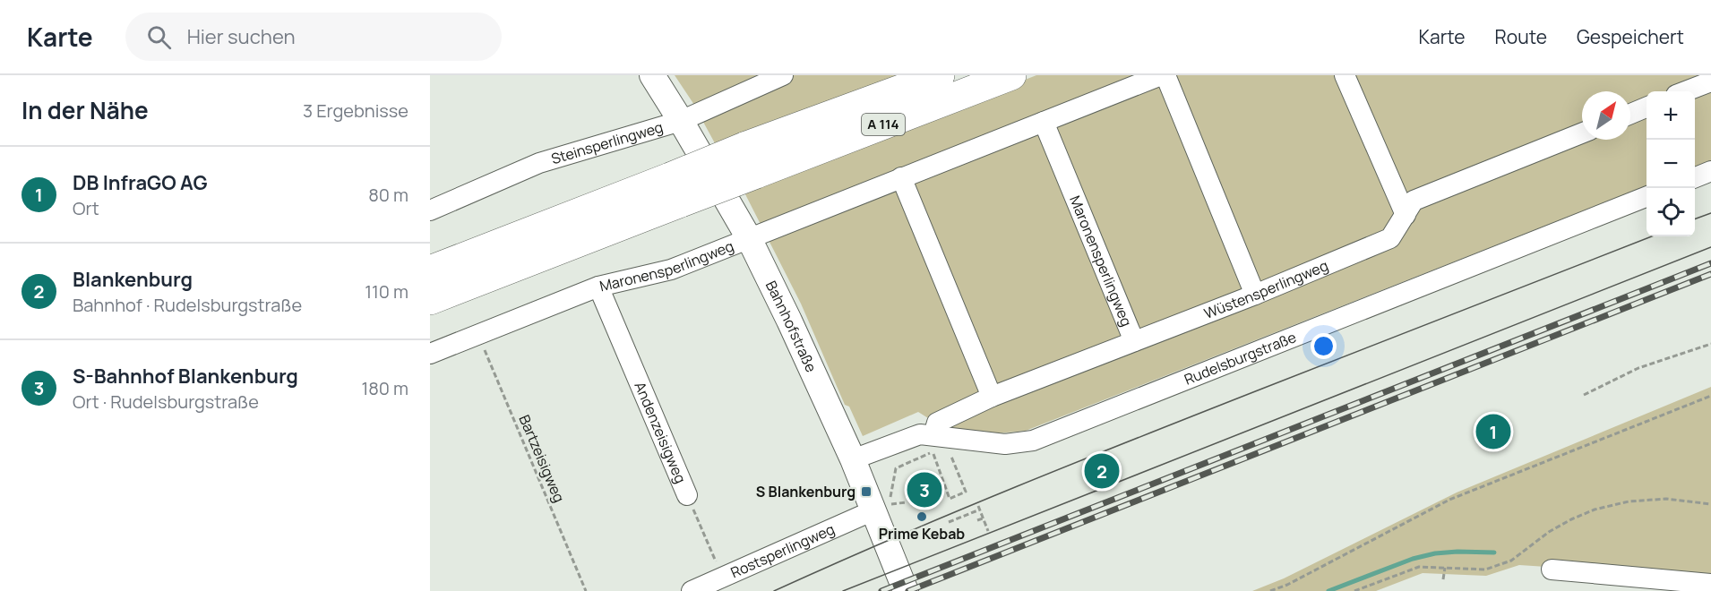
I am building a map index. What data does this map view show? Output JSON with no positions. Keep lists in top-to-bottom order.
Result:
{
  "streets": {
    "highway": ["A 114"],
    "main road": ["Bahnhofstraße"],
    "street": [
      "Steinsperlingweg",
      "Maronensperlingweg",
      "Wüstensperlingweg",
      "Rudelsburgstraße",
      "Andenzeisigweg",
      "Rostsperlingweg"
    ],
    "path": ["Bartzeisigweg"]
  },
  "crossings": [
    ["Steinsperlingweg", "Bahnhofstraße"],
    ["Maronensperlingweg", "Wüstensperlingweg"],
    ["Maronensperlingweg", "Bahnhofstraße"],
    ["Maronensperlingweg", "Andenzeisigweg"],
    ["Maronensperlingweg", "Bartzeisigweg"],
    ["Wüstensperlingweg", "Rudelsburgstraße"],
    ["Bahnhofstraße", "Rudelsburgstraße"],
    ["Bahnhofstraße", "Rostsperlingweg"],
    ["Andenzeisigweg", "Rostsperlingweg"]
  ],
  "places": {
    "transit": ["S Blankenburg"],
    "other": ["Prime Kebab"]
  },
  "north": "top right",
  "page": {
    "header": "Karte",
    "search": "Hier suchen",
    "nav": ["Karte", "Route", "Gespeichert"],
    "heading": ["In der Nähe", "3 Ergebnisse"],
    "map_buttons": ["+", "−"],
    "list": [
      {
        "mark": "1",
        "name": "DB InfraGO AG",
        "note": "Ort",
        "value": "80 m"
      },
      {
        "mark": "2",
        "name": "Blankenburg",
        "note": "Bahnhof · Rudelsburgstraße",
        "value": "110 m"
      },
      {
        "mark": "3",
        "name": "S-Bahnhof Blankenburg",
        "note": "Ort · Rudelsburgstraße",
        "value": "180 m"
      }
    ],
    "pins": ["1", "2", "3"]
  }
}
